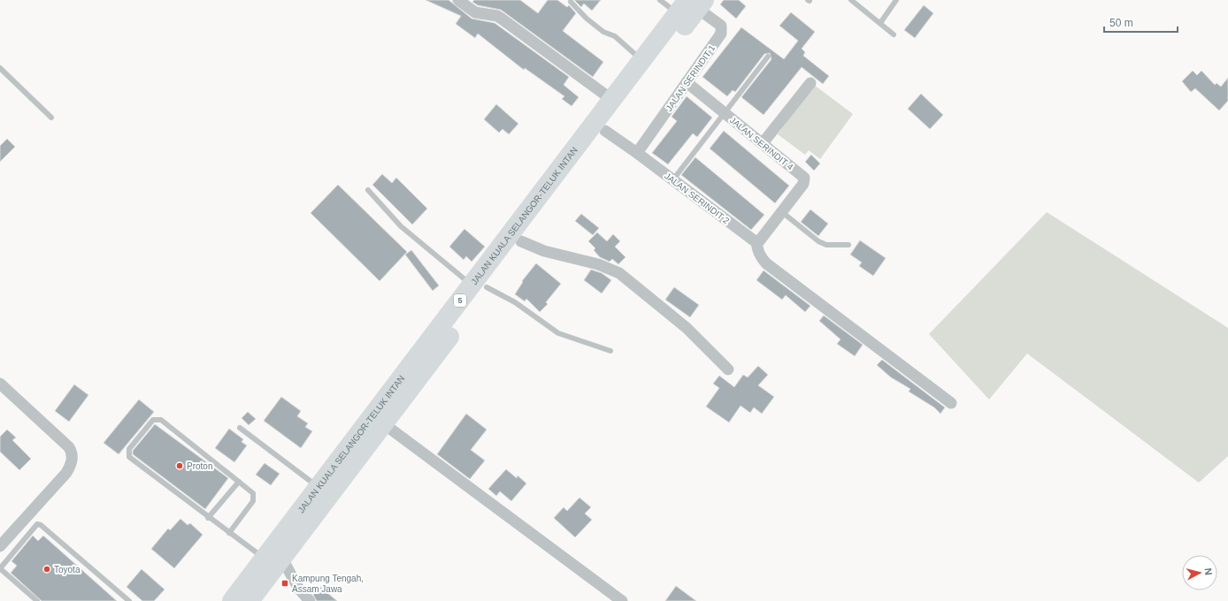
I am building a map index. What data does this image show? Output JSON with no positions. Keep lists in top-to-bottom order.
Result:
{
  "streets": {
    "highway": ["JALAN KUALA SELANGOR-TELUK INTAN", "5"],
    "street": ["JALAN SERINDIT 1", "JALAN SERINDIT 4", "JALAN SERINDIT 2"]
  },
  "crossings": [
    ["JALAN SERINDIT 1", "JALAN SERINDIT 4"],
    ["JALAN SERINDIT 1", "JALAN SERINDIT 2"],
    ["JALAN SERINDIT 1", "JALAN KUALA SELANGOR-TELUK INTAN"],
    ["JALAN SERINDIT 2", "JALAN KUALA SELANGOR-TELUK INTAN"]
  ],
  "places": {
    "other": ["Proton", "Toyota"],
    "transit": ["Kampung Tengah, Assam Jawa"]
  },
  "scale_bar": "50 m",
  "north": "right"
}
